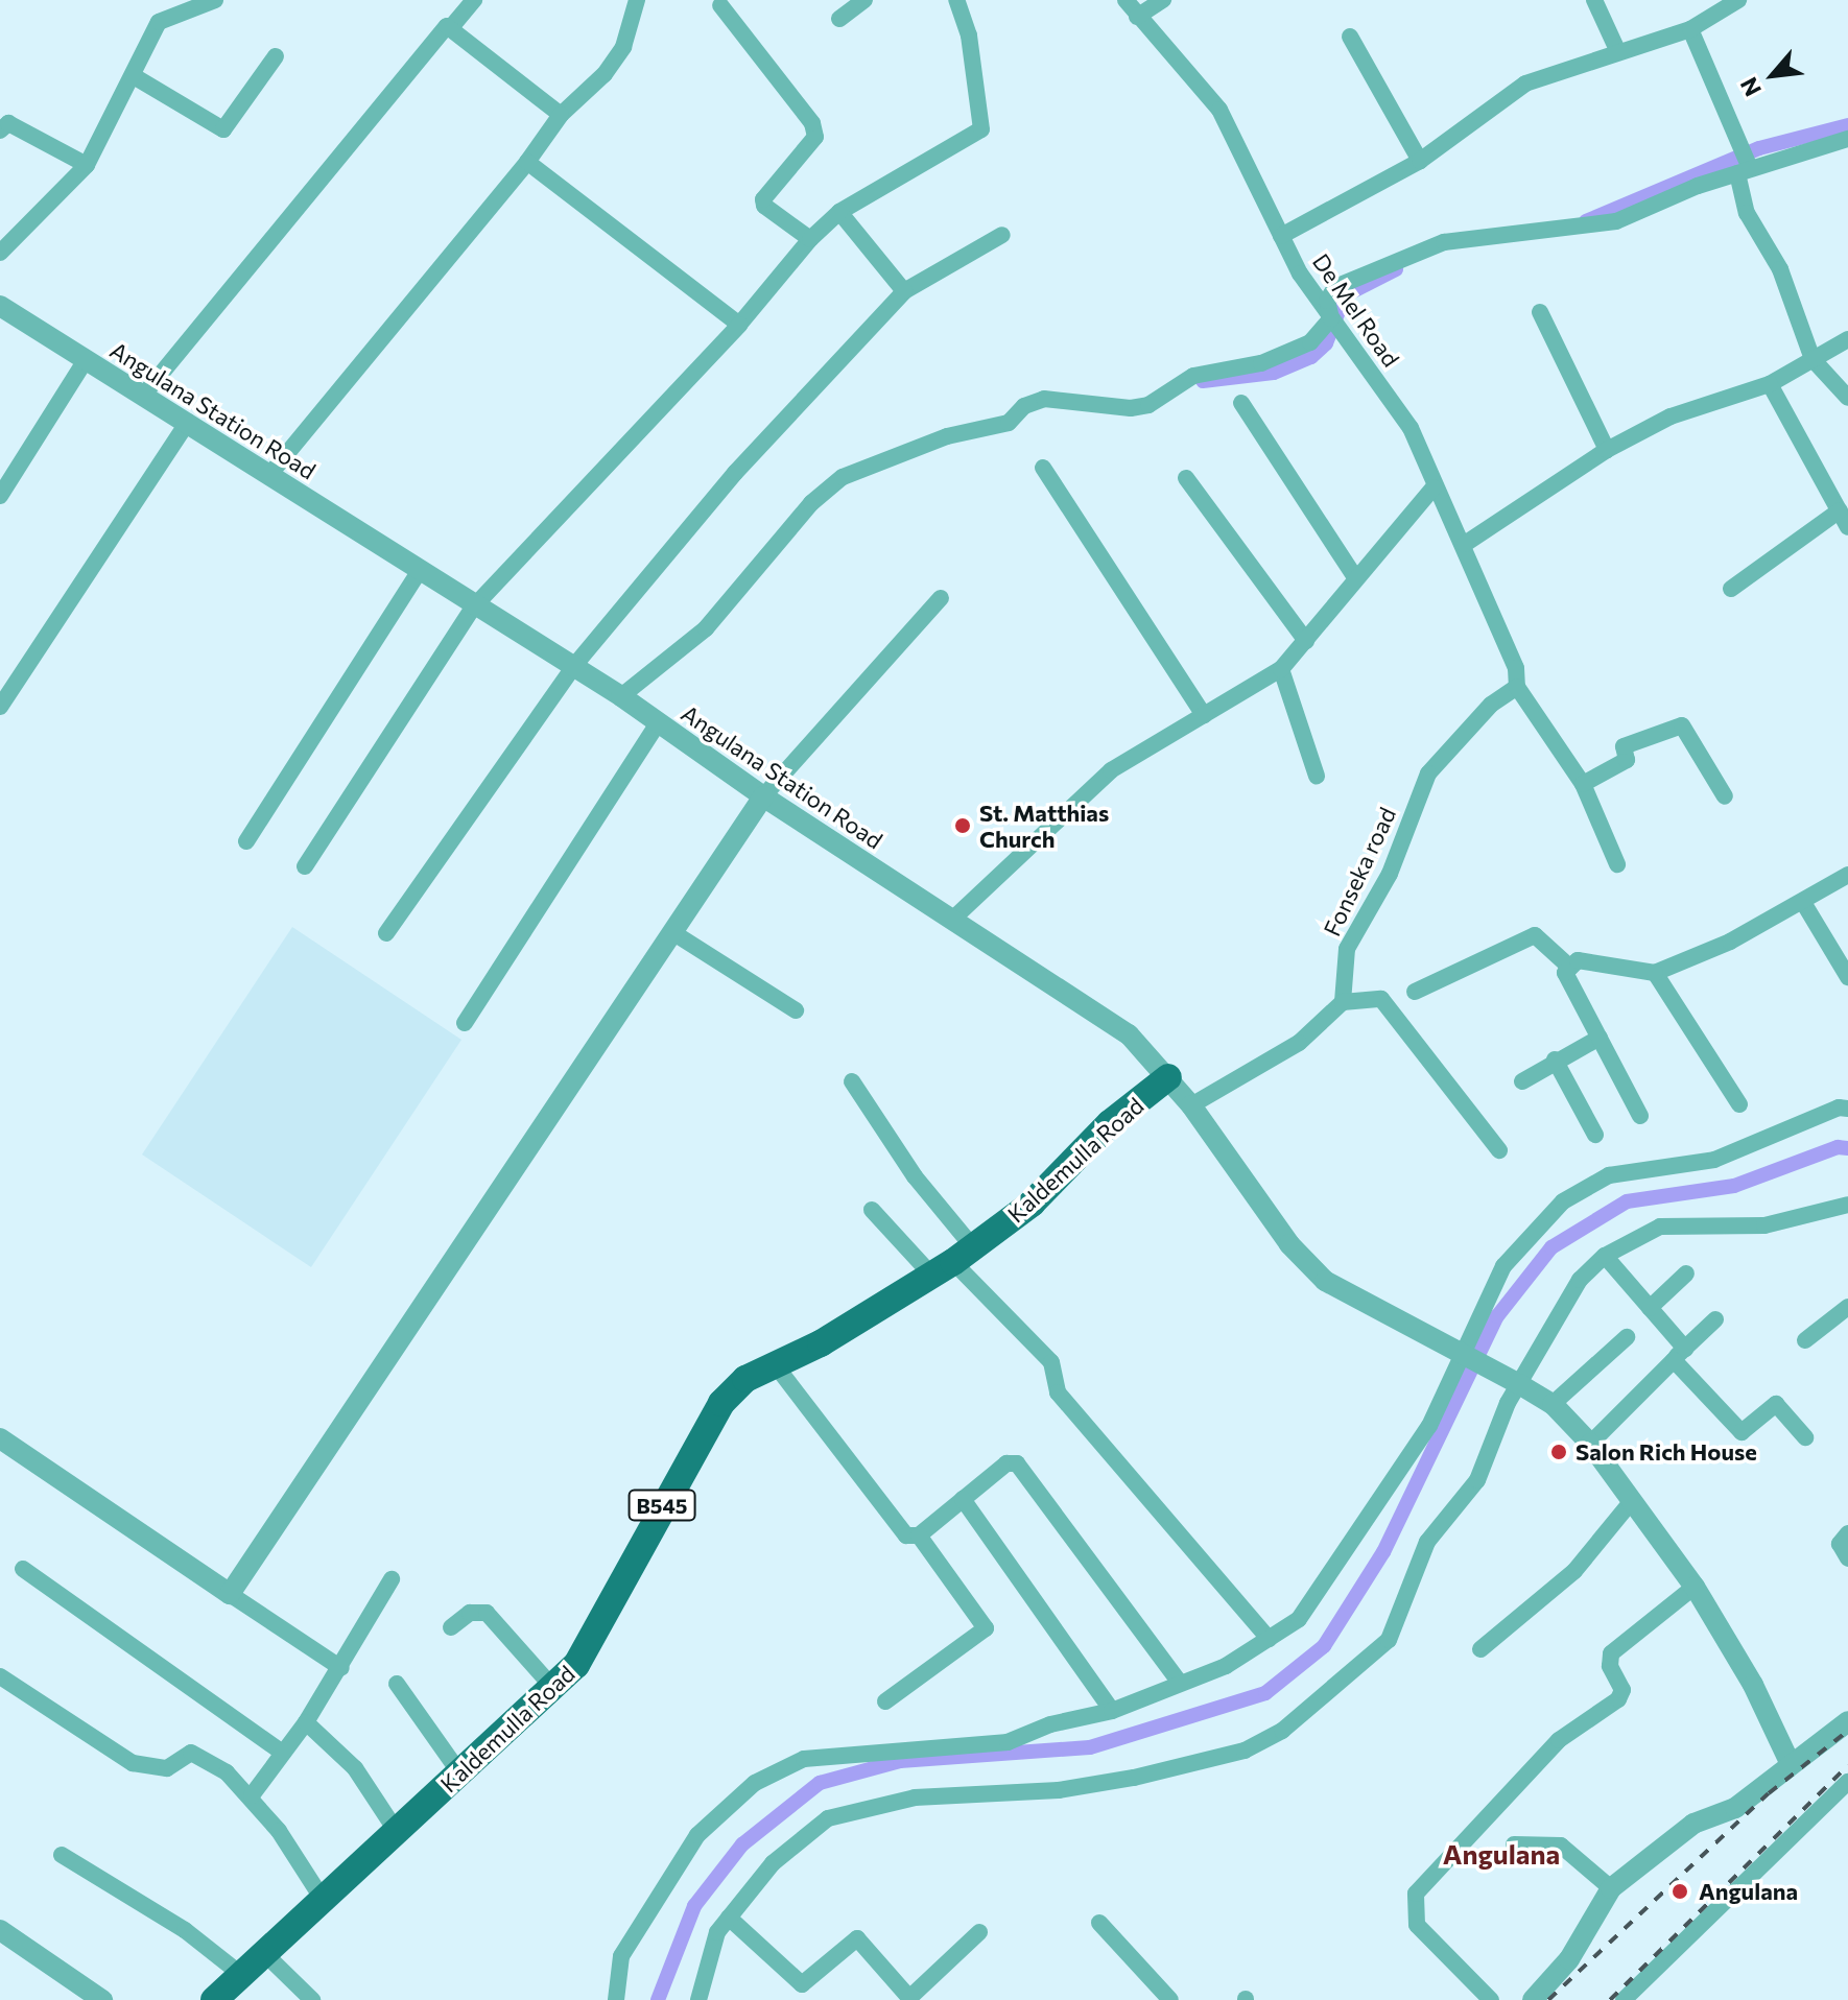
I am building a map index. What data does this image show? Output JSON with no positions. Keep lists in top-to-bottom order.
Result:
{
  "streets": {
    "main road": ["Kaldemulla Road", "B545"],
    "street": ["De Mel Road", "Angulana Station Road", "Fonseka road"]
  },
  "crossings": [
    ["De Mel Road", "Fonseka road"],
    ["Angulana Station Road", "Kaldemulla Road"]
  ],
  "districts": ["Angulana"],
  "places": ["St. Matthias Church", "Salon Rich House", "Angulana"],
  "north": "bottom left"
}
